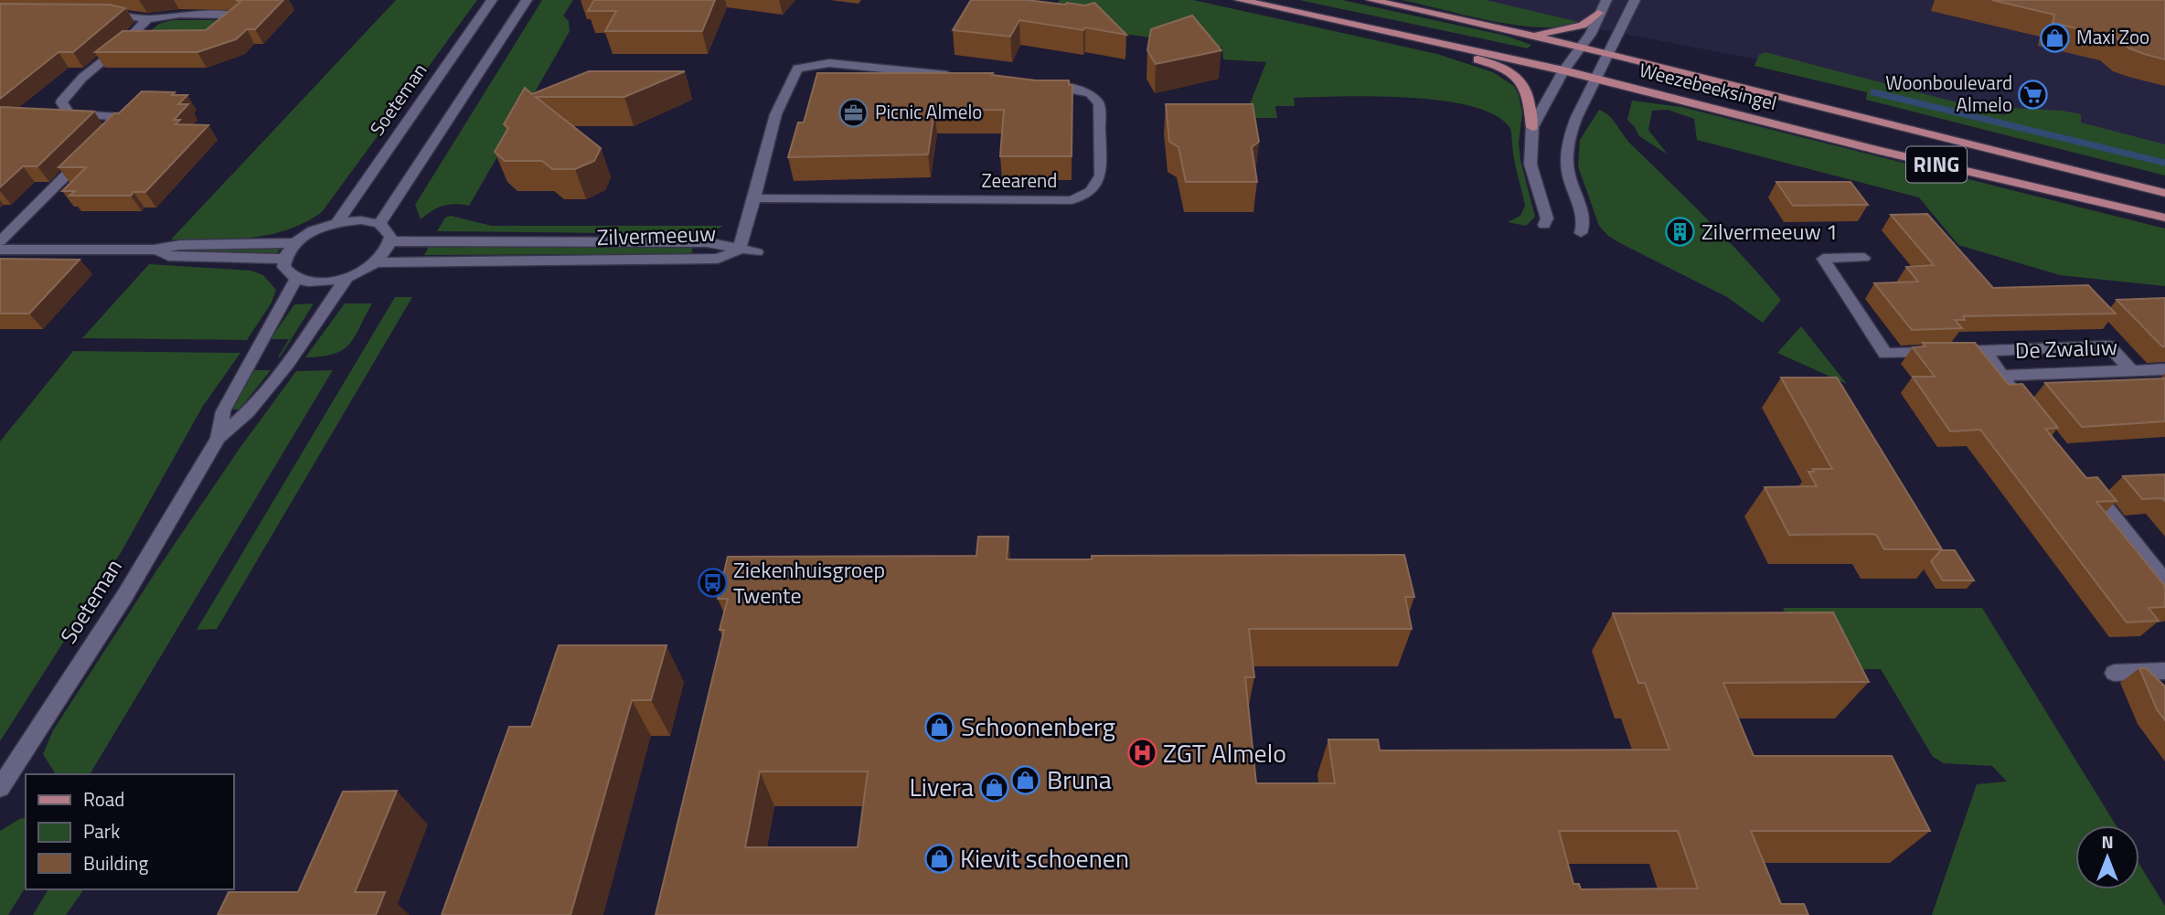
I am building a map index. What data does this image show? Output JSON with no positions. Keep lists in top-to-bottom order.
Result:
{
  "streets": {
    "main road": ["Weezebeeksingel", "RING"],
    "street": [
      "Soeteman",
      "Zeearend",
      "Zilvermeeuw",
      "De Zwaluw"
    ]
  },
  "places": {
    "shop": [
      "Maxi Zoo",
      "Schoonenberg",
      "Bruna",
      "Livera",
      "Kievit schoenen"
    ],
    "supermarket": ["Woonboulevard Almelo"],
    "office": ["Picnic Almelo"],
    "building": ["Zilvermeeuw 1"],
    "bus stop": ["Ziekenhuisgroep Twente"],
    "hospital": ["ZGT Almelo"]
  },
  "legend": ["Road", "Park", "Building"],
  "north": "top"
}
